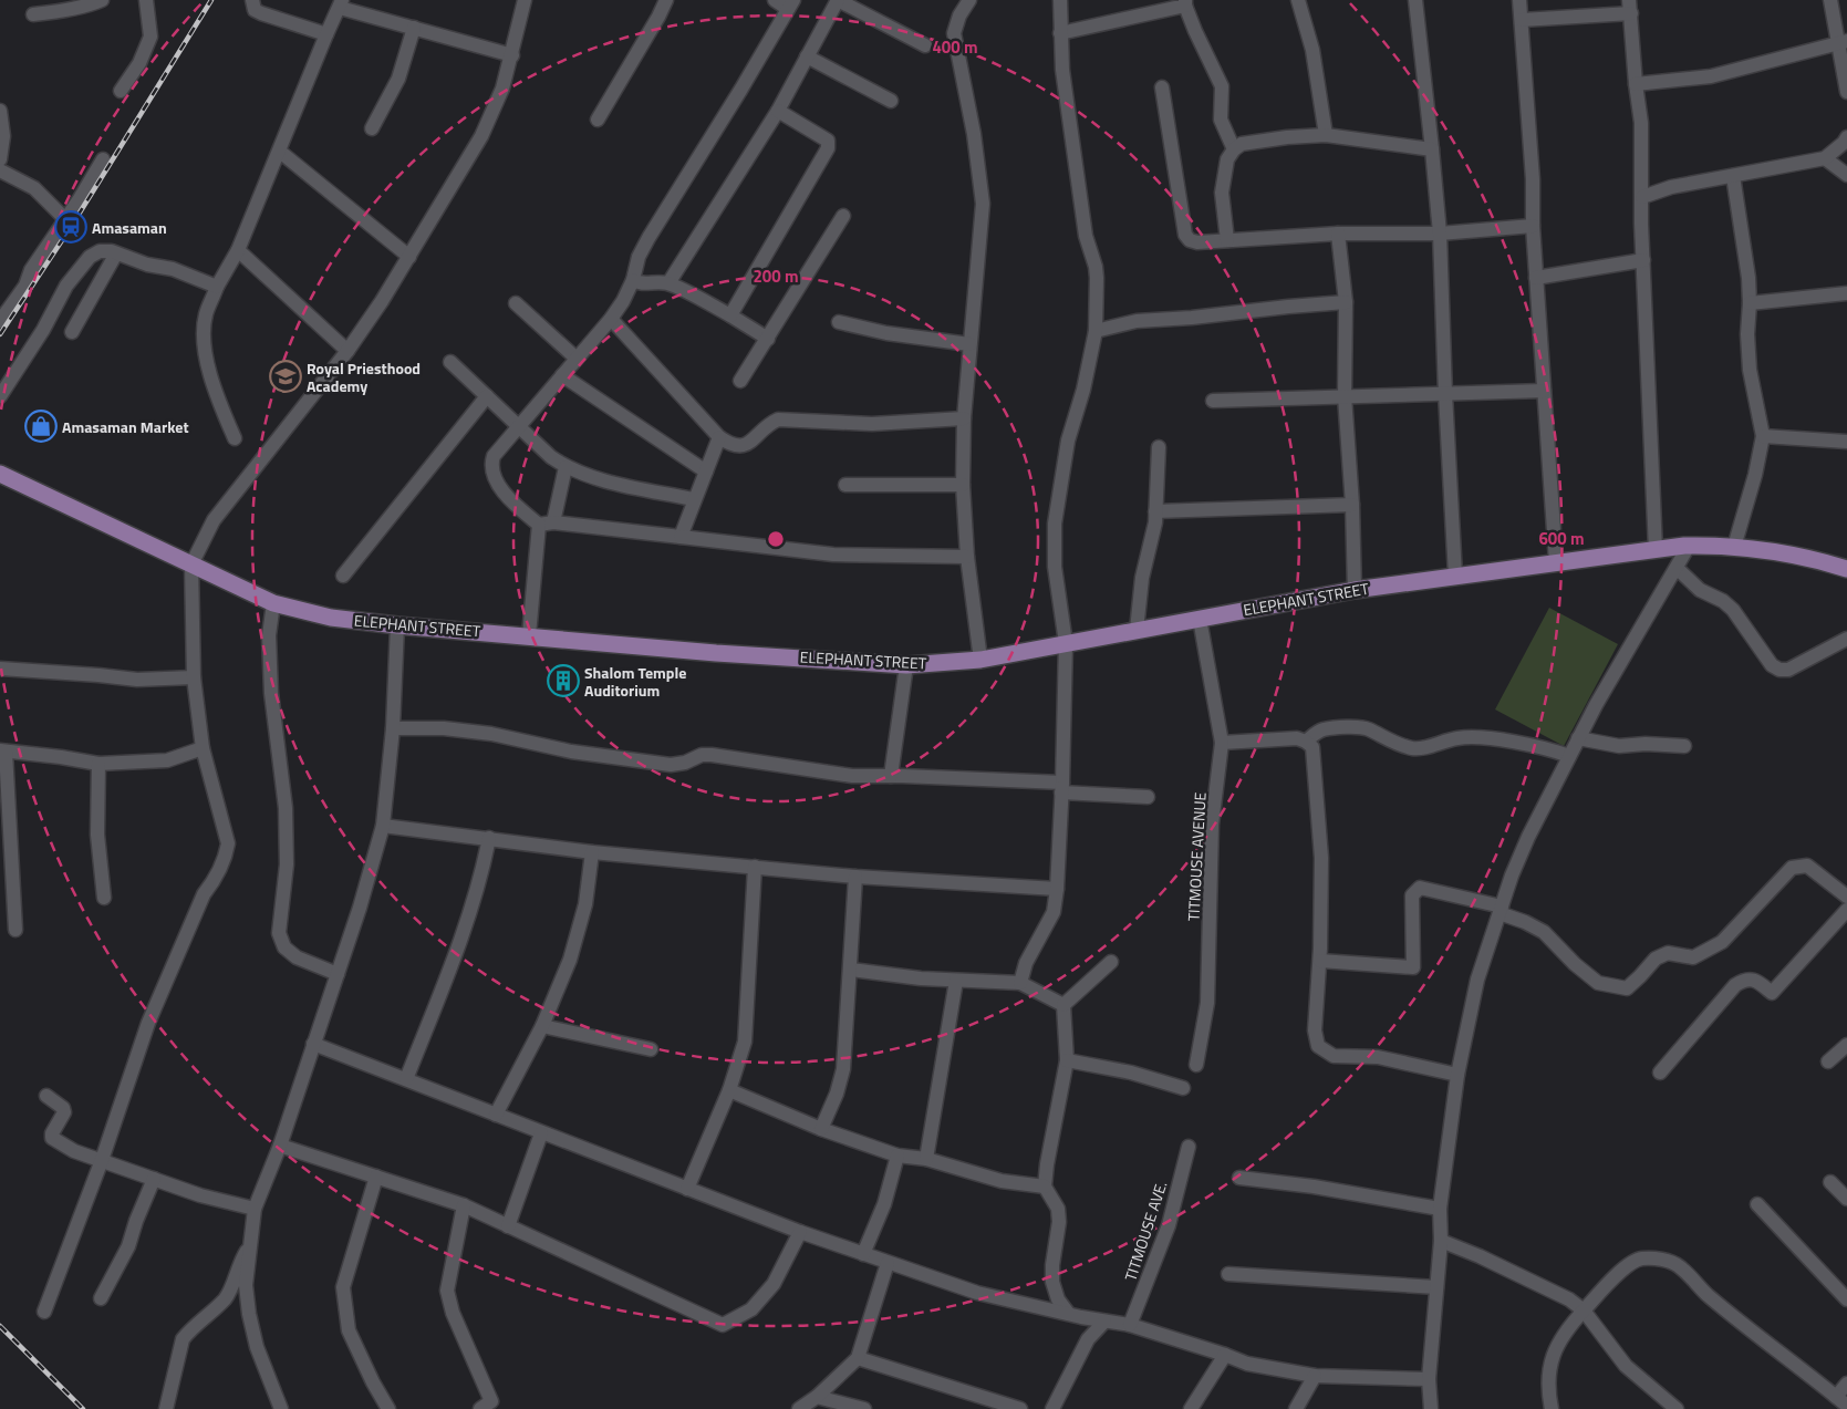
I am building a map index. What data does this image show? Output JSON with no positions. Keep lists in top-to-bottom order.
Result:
{
  "streets": {
    "main road": ["ELEPHANT STREET"],
    "street": ["TITMOUSE AVENUE", "TITMOUSE AVE."]
  },
  "crossings": [
    ["ELEPHANT STREET", "TITMOUSE AVENUE"]
  ],
  "places": {
    "station": ["Amasaman"],
    "school or university": ["Royal Priesthood Academy"],
    "shop": ["Amasaman Market"],
    "building": ["Shalom Temple Auditorium"]
  },
  "rings": ["400 m", "200 m", "600 m"]
}
